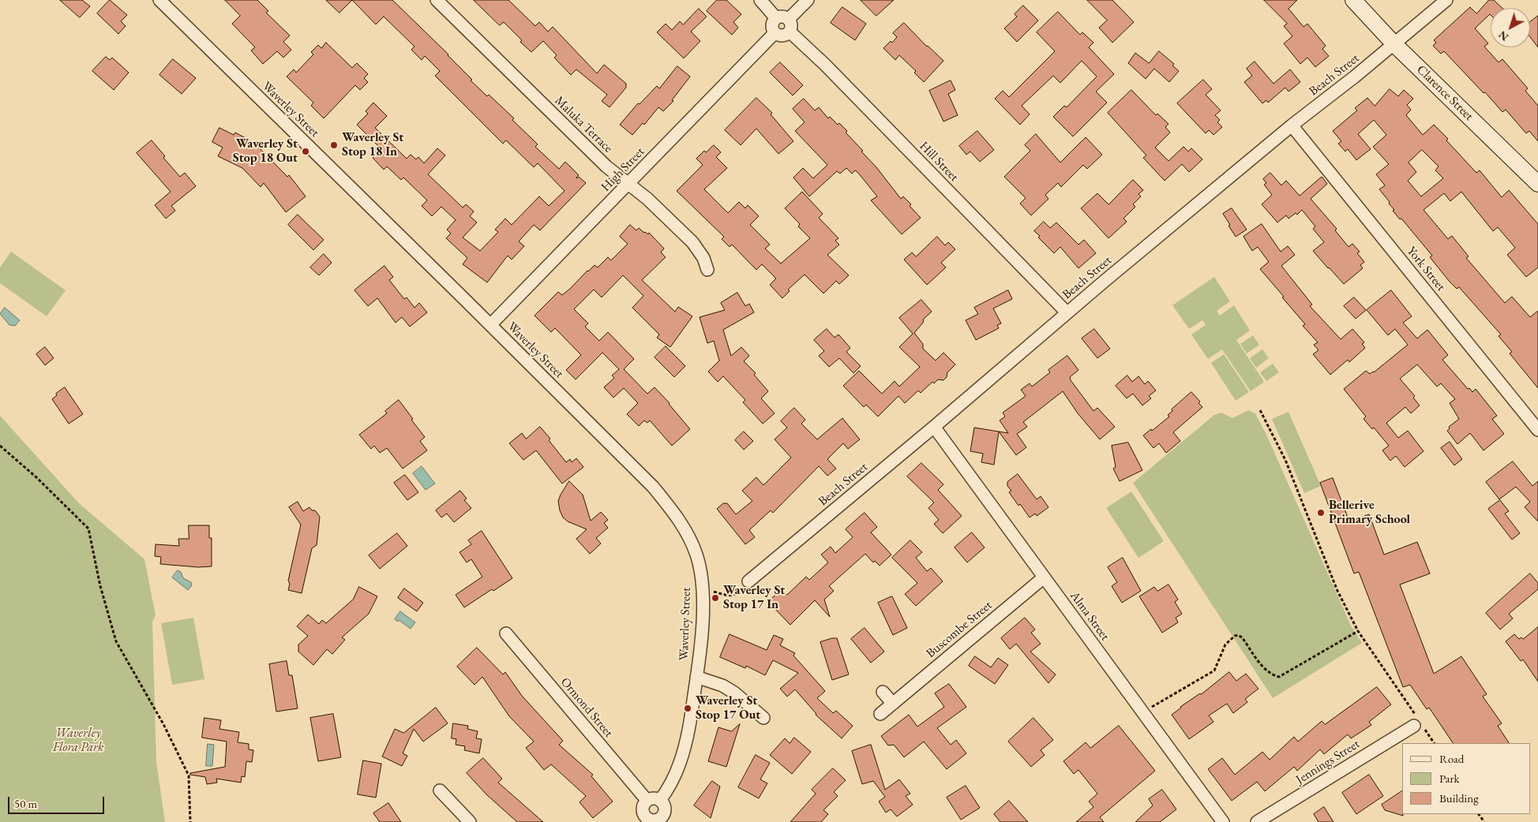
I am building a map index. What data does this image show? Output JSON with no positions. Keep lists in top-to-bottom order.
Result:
{
  "streets": {
    "main road": ["Clarence Street"],
    "street": [
      "Beach Street",
      "Waverley Street",
      "Maluka Terrace",
      "Hill Street",
      "High Street",
      "York Street",
      "Alma Street",
      "Buscombe Street",
      "Ormond Street",
      "Jennings Street"
    ]
  },
  "crossings": [
    ["Beach Street", "Clarence Street"],
    ["Beach Street", "Hill Street"],
    ["Beach Street", "York Street"],
    ["Beach Street", "Alma Street"],
    ["Waverley Street", "High Street"],
    ["Waverley Street", "Ormond Street"],
    ["Maluka Terrace", "High Street"],
    ["Hill Street", "High Street"],
    ["Alma Street", "Buscombe Street"]
  ],
  "parks": ["Waverley Flora Park"],
  "places": [
    "Waverley St Stop 18 In",
    "Waverley St Stop 18 Out",
    "Bellerive Primary School",
    "Waverley St Stop 17 In",
    "Waverley St Stop 17 Out"
  ],
  "legend": ["Road", "Park", "Building"],
  "scale_bar": "50 m",
  "north": "bottom left"
}
